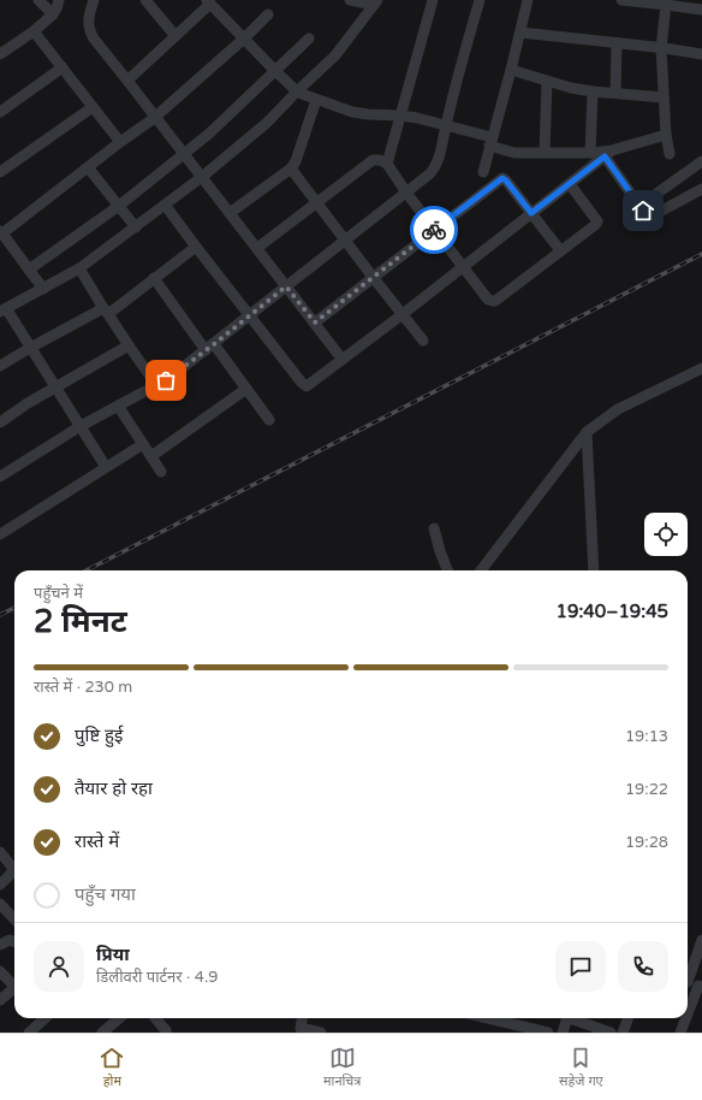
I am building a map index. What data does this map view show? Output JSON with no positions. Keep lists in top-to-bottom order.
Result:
{
  "page": {
    "heading": ["2 मिनट", "पहुँचने में", "19:40–19:45"],
    "panel": ["प्रिया", "डिलीवरी पार्टनर · 4.9"],
    "bar": "रास्ते में · 230 m",
    "list": [
      ["पुष्टि हुई", "19:13"],
      ["तैयार हो रहा", "19:22"],
      ["रास्ते में", "19:28"],
      "पहुँच गया"
    ],
    "tabs": ["होम", "मानचित्र", "सहेजे गए"]
  }
}
